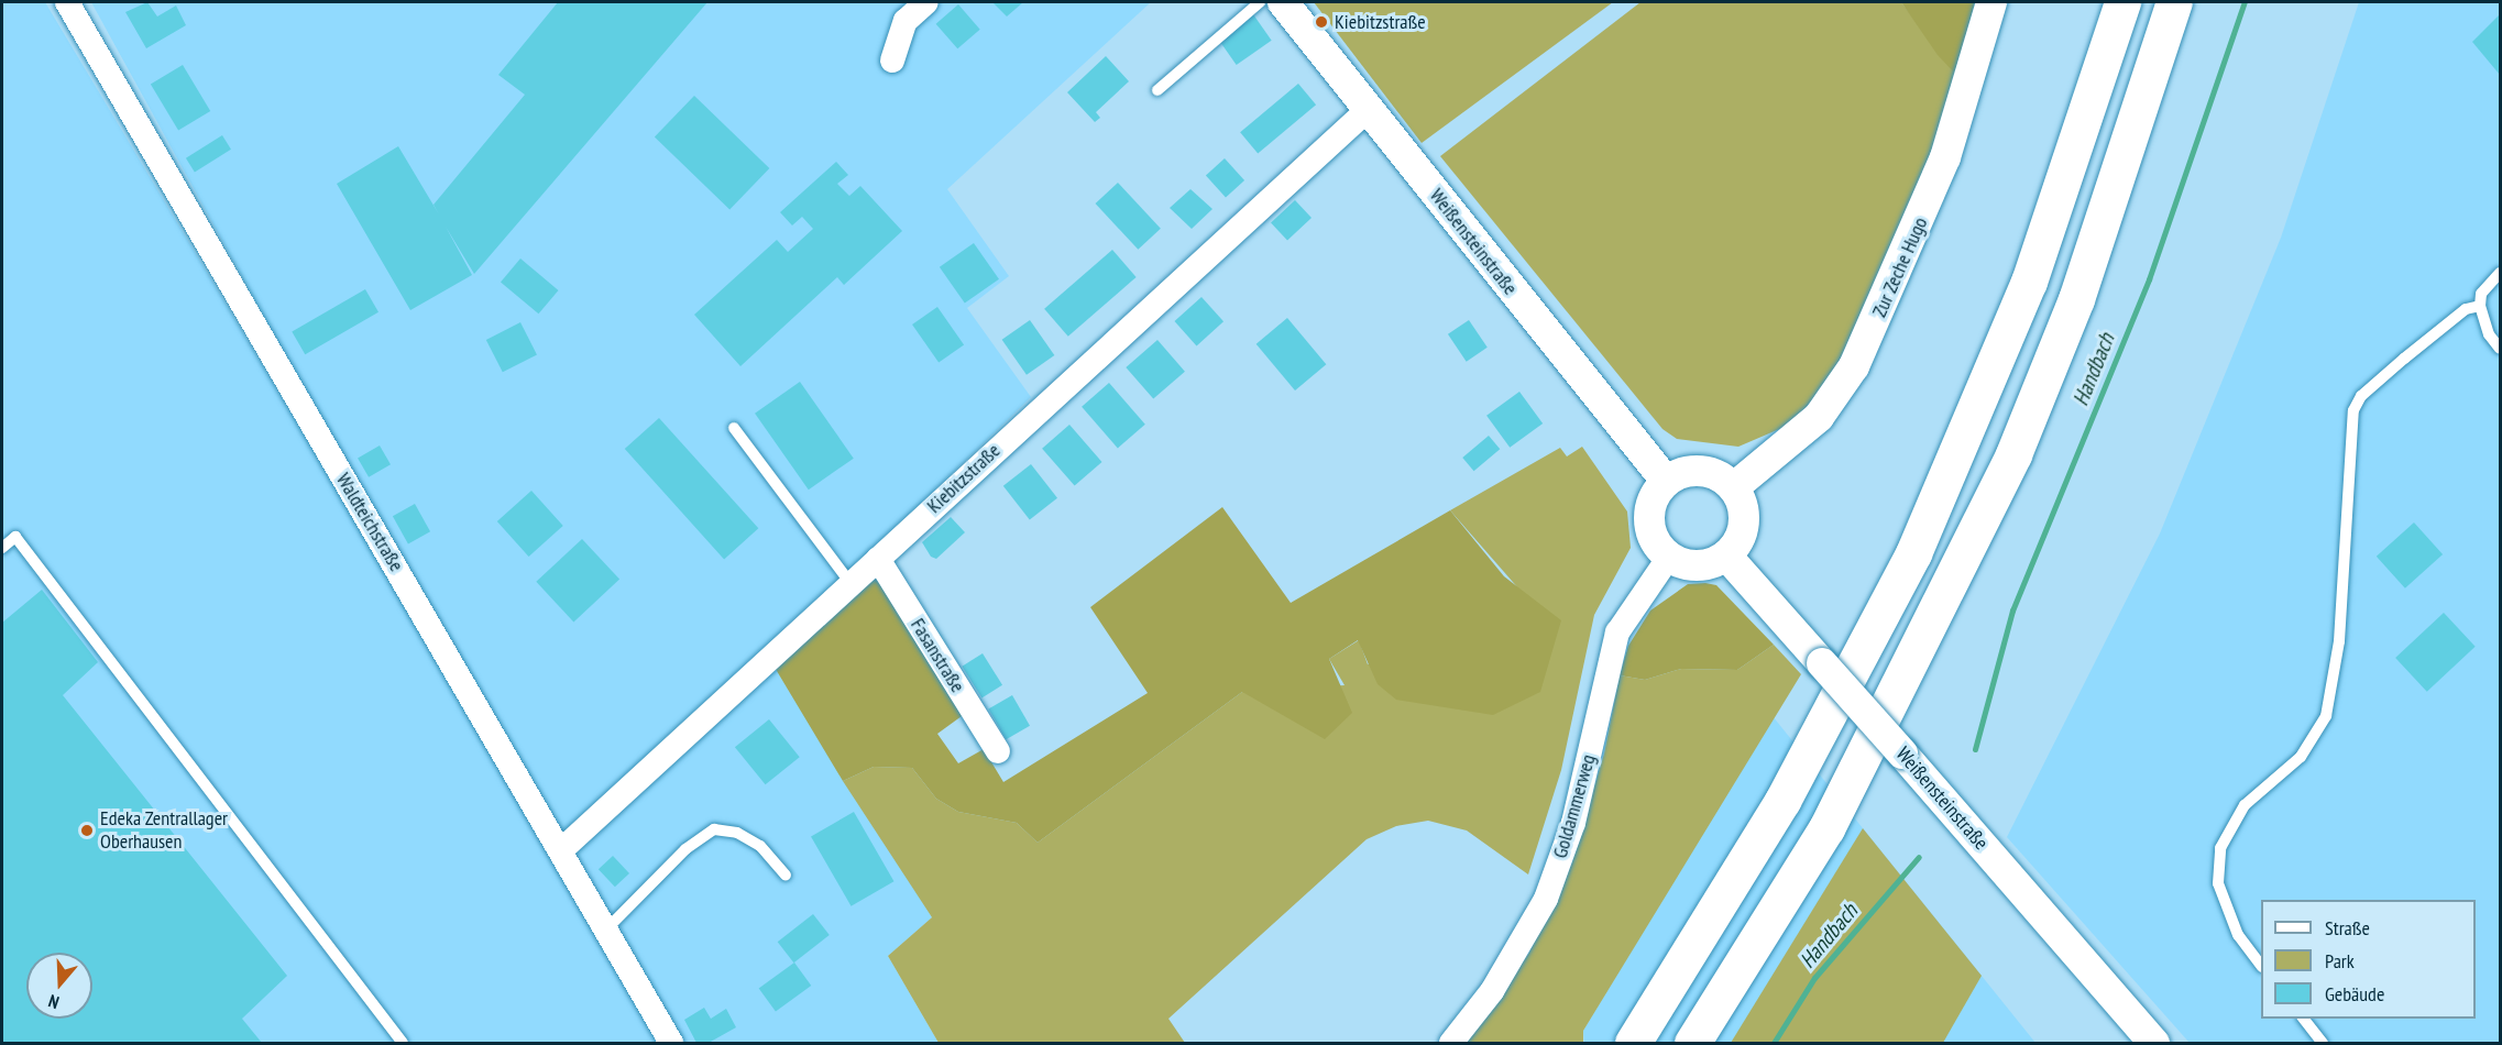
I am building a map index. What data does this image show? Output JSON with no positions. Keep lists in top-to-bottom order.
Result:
{
  "streets": {
    "street": [
      "Weißensteinstraße",
      "Zur Zeche Hugo",
      "Kiebitzstraße",
      "Waldteichstraße",
      "Fasanstraße",
      "Goldammerweg"
    ]
  },
  "crossings": [
    ["Weißensteinstraße", "Zur Zeche Hugo"],
    ["Weißensteinstraße", "Kiebitzstraße"],
    ["Weißensteinstraße", "Goldammerweg"],
    ["Zur Zeche Hugo", "Goldammerweg"],
    ["Kiebitzstraße", "Waldteichstraße"],
    ["Kiebitzstraße", "Fasanstraße"]
  ],
  "water": ["Handbach"],
  "places": ["Kiebitzstraße", "Edeka Zentrallager Oberhausen"],
  "legend": ["Straße", "Park", "Gebäude"],
  "north": "bottom"
}
